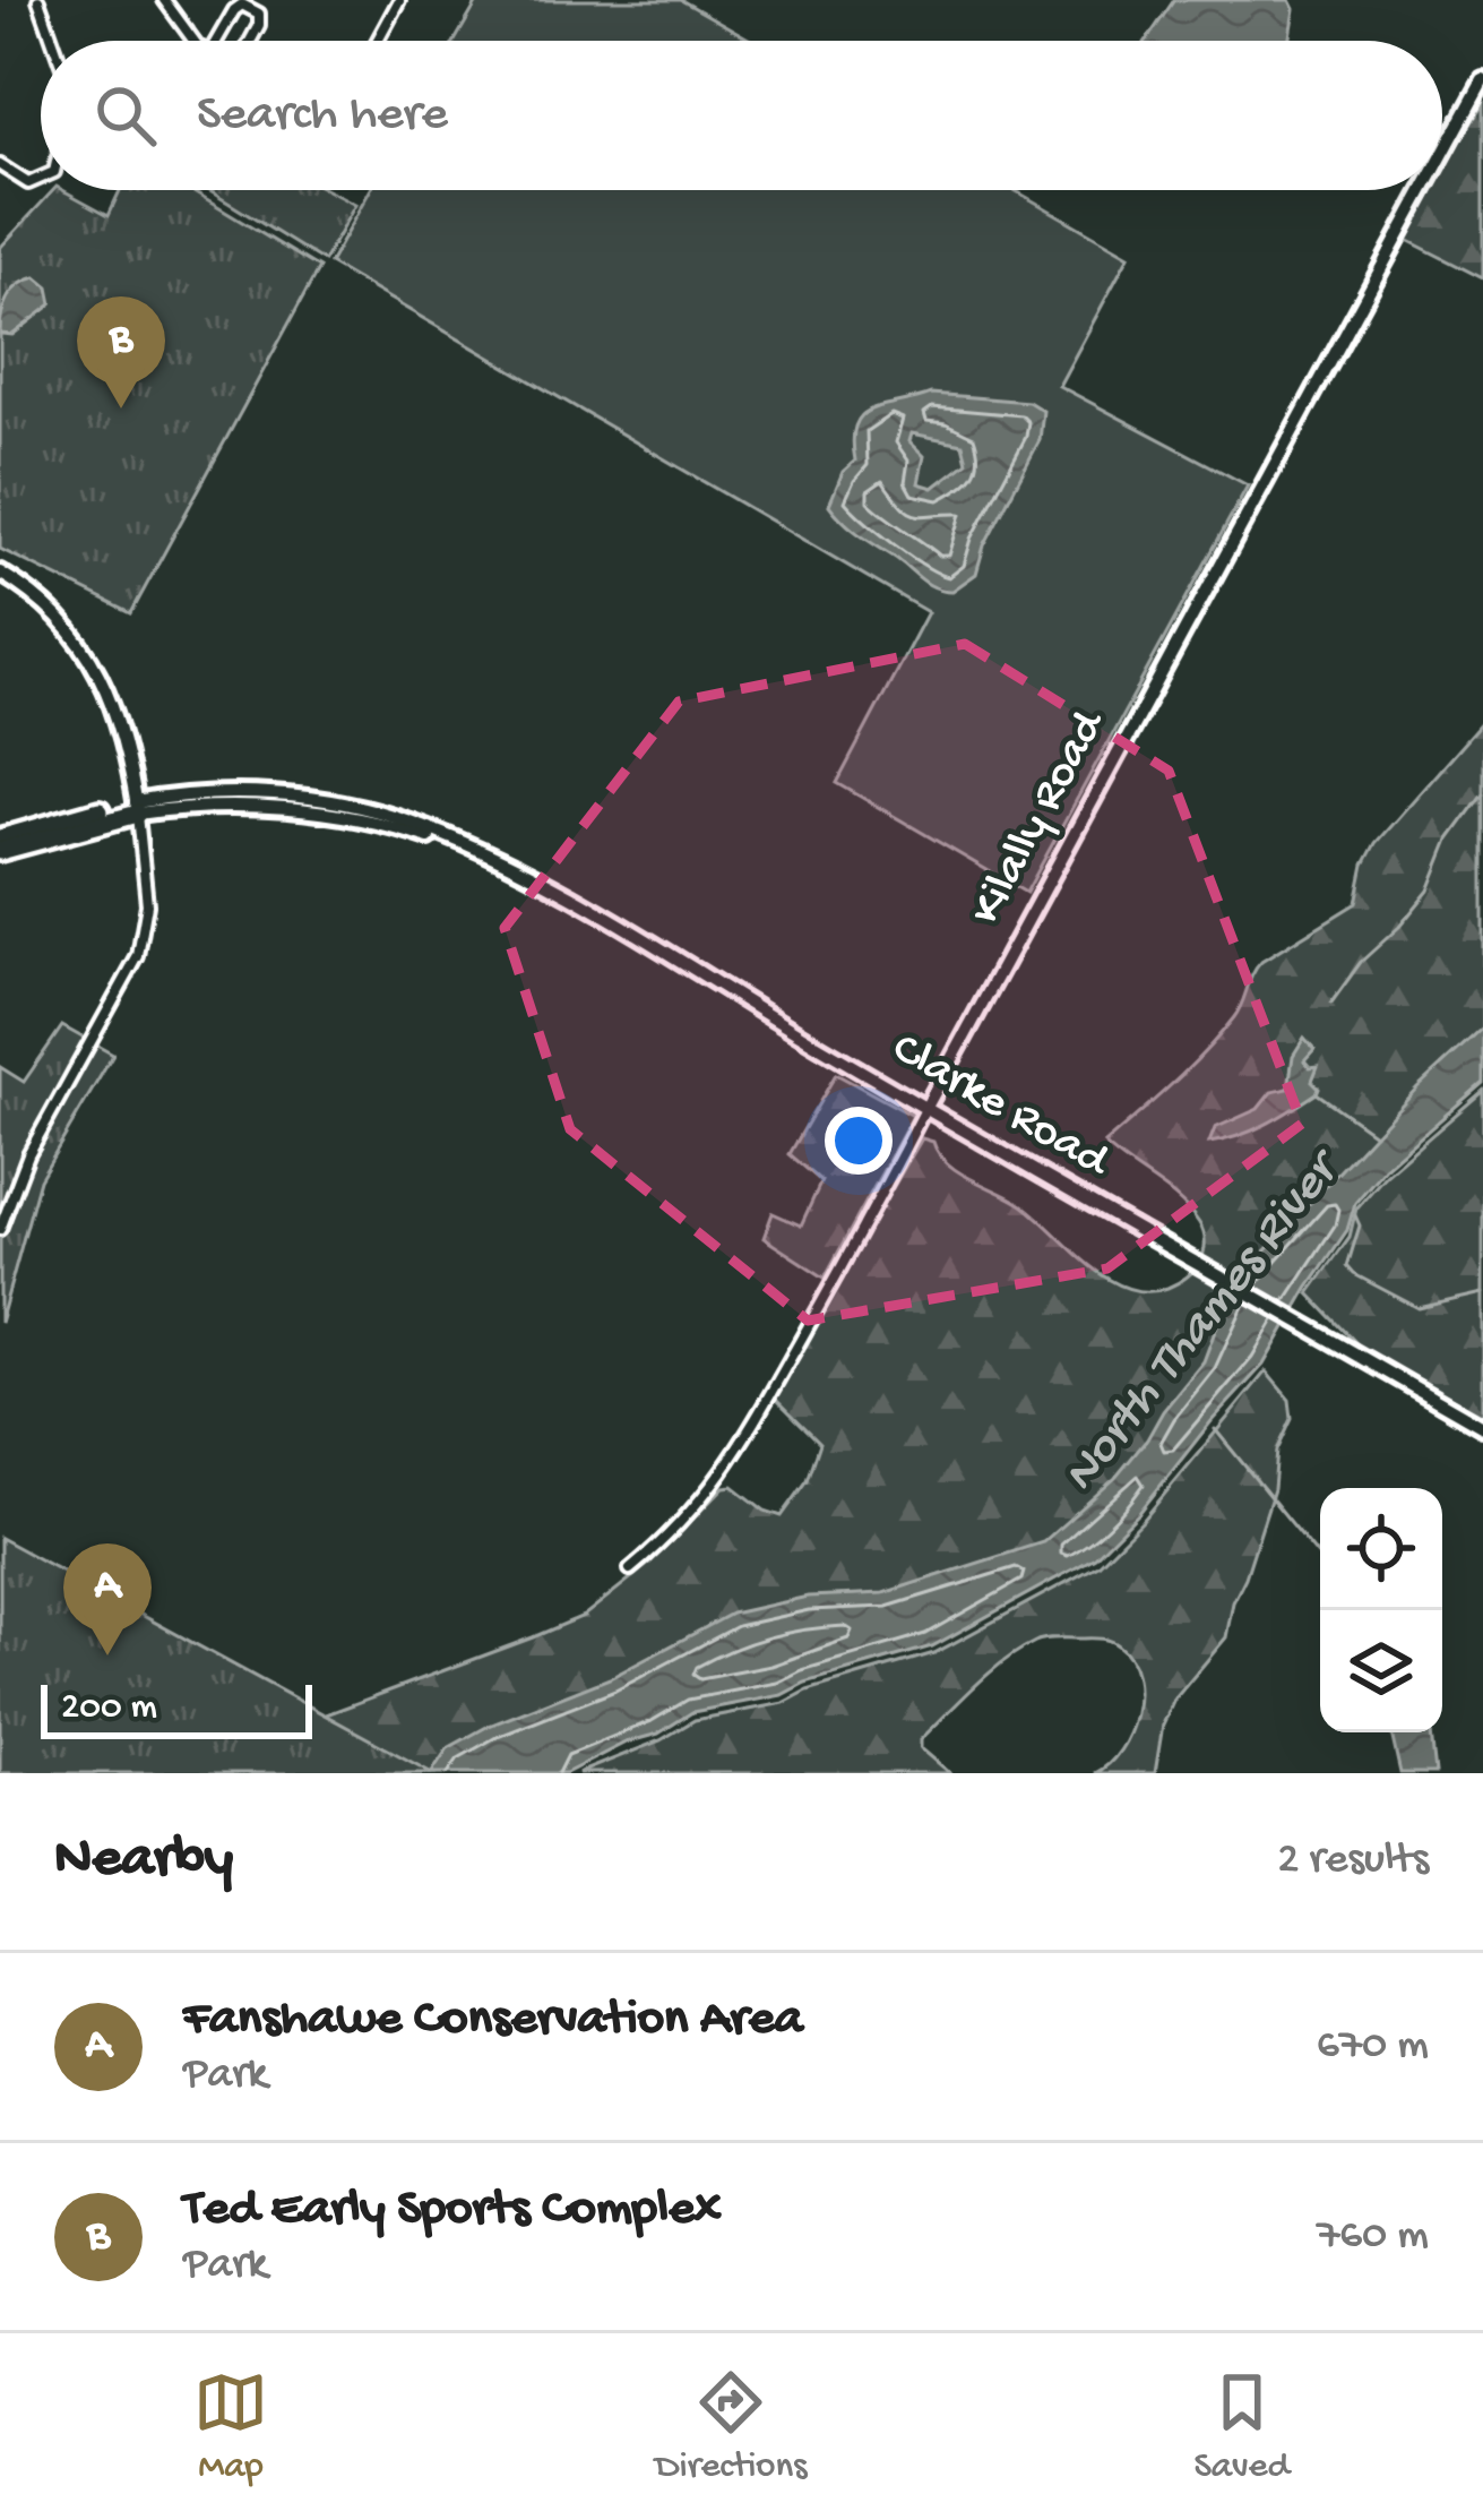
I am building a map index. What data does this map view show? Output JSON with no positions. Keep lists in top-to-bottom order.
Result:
{
  "streets": {
    "main road": ["Kilally Road", "Clarke Road"]
  },
  "crossings": [
    ["Kilally Road", "Clarke Road"]
  ],
  "water": ["North Thames River"],
  "scale_bar": "200 m",
  "page": {
    "search": "Search here",
    "pins": ["B", "A"],
    "scale": "200 m",
    "heading": ["Nearby", "2 results"],
    "list": [
      {
        "mark": "A",
        "name": "Fanshawe Conservation Area",
        "note": "Park",
        "value": "670 m"
      },
      {
        "mark": "B",
        "name": "Ted Early Sports Complex",
        "note": "Park",
        "value": "760 m"
      }
    ],
    "nav": ["Map", "Directions", "Saved"]
  }
}
